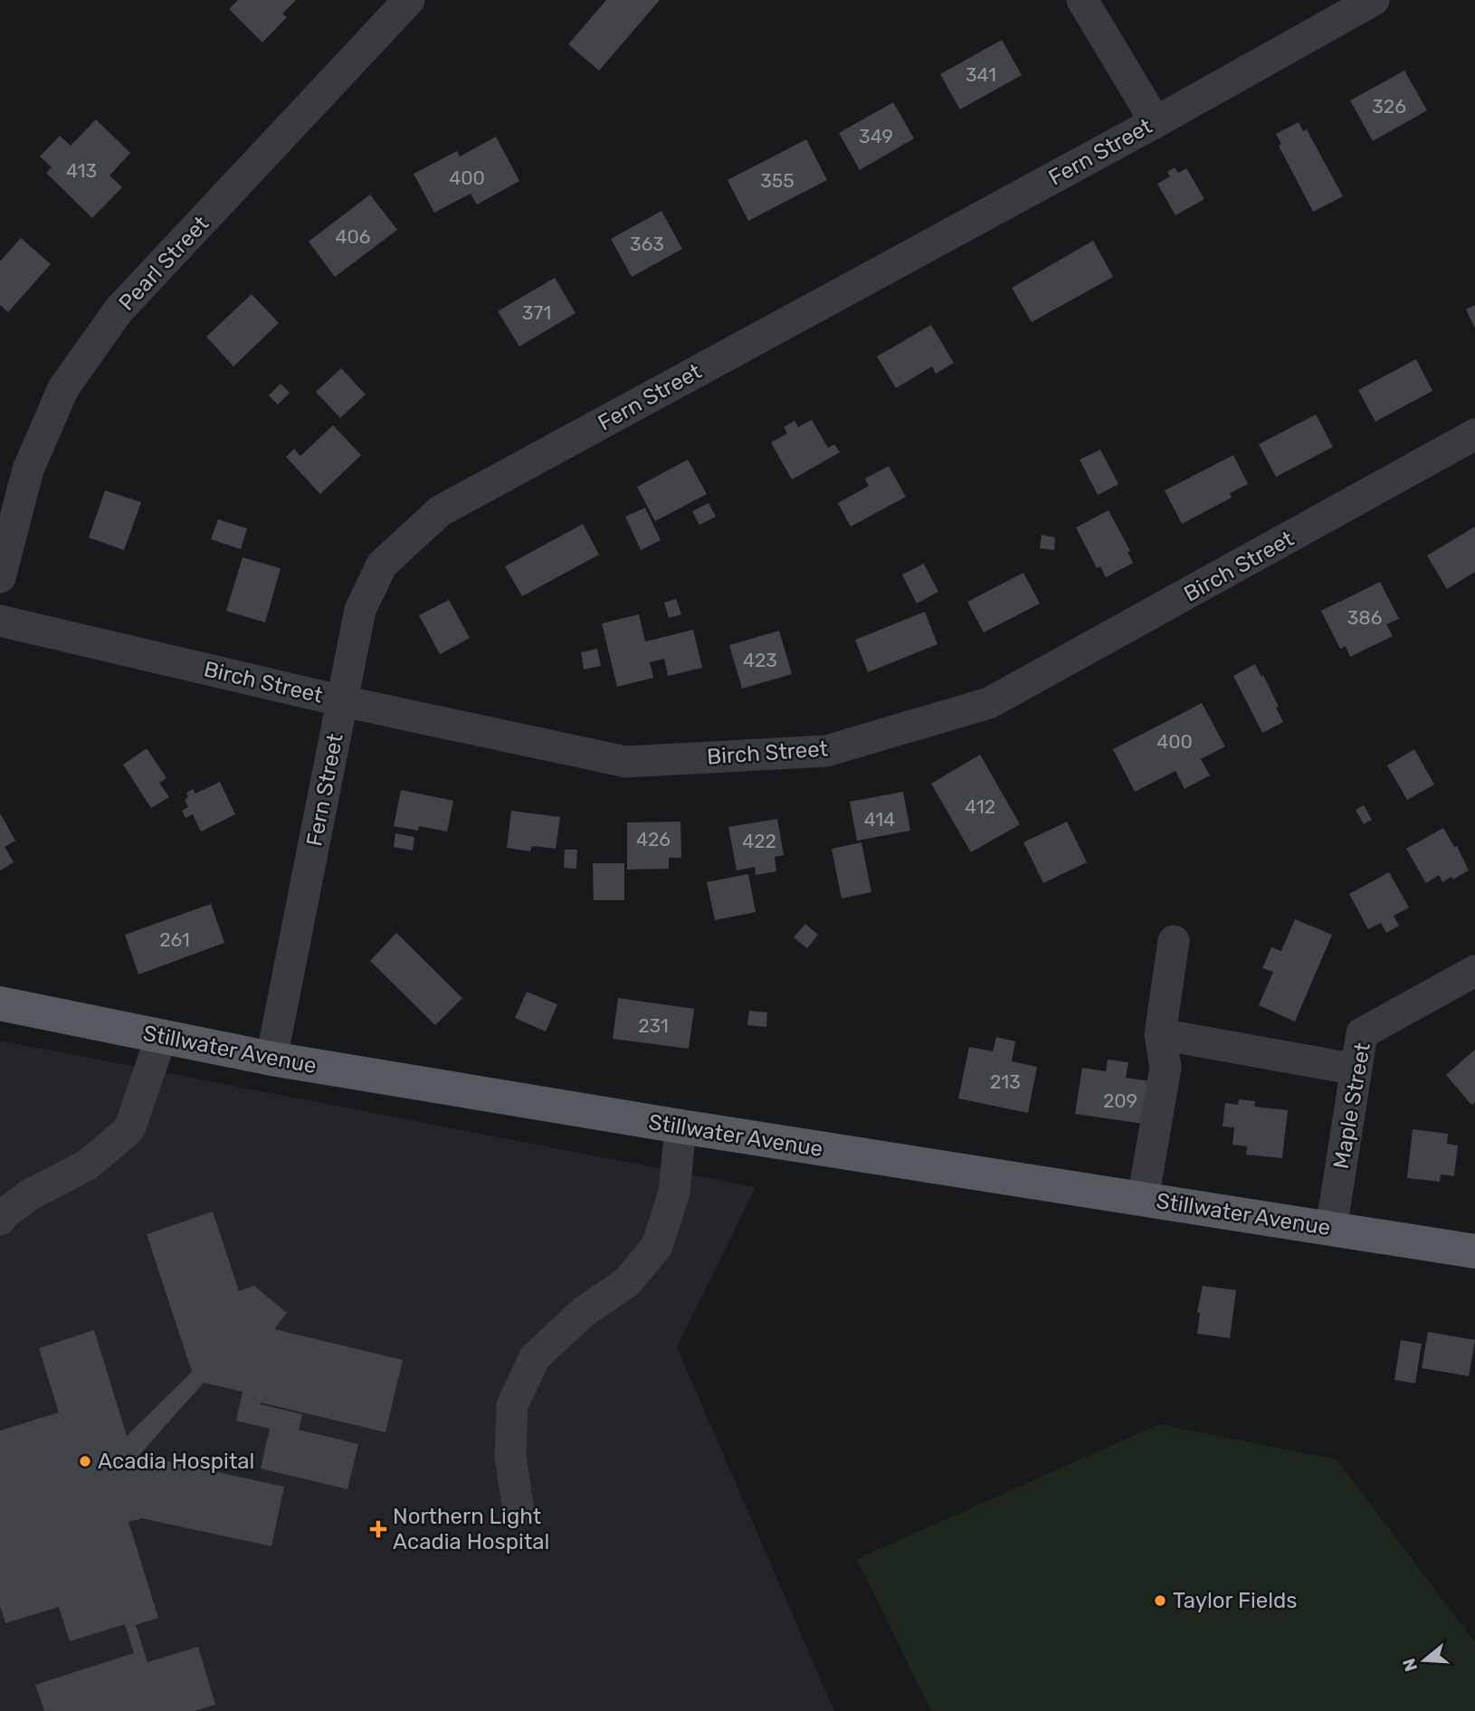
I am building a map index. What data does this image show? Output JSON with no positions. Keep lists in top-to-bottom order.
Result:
{
  "streets": {
    "main road": ["Stillwater Avenue"],
    "street": [
      "Fern Street",
      "Pearl Street",
      "Birch Street",
      "Maple Street"
    ]
  },
  "crossings": [
    ["Fern Street", "Birch Street"],
    ["Fern Street", "Stillwater Avenue"],
    ["Stillwater Avenue", "Maple Street"]
  ],
  "places": {
    "other": ["Acadia Hospital", "Taylor Fields"],
    "health": ["Northern Light Acadia Hospital"]
  },
  "house_numbers": [
    "341",
    "326",
    "349",
    "413",
    "400",
    "355",
    "406",
    "363",
    "371",
    "386",
    "423",
    "400",
    "412",
    "414",
    "426",
    "422",
    "261",
    "231",
    "213",
    "209"
  ],
  "north": "left"
}
